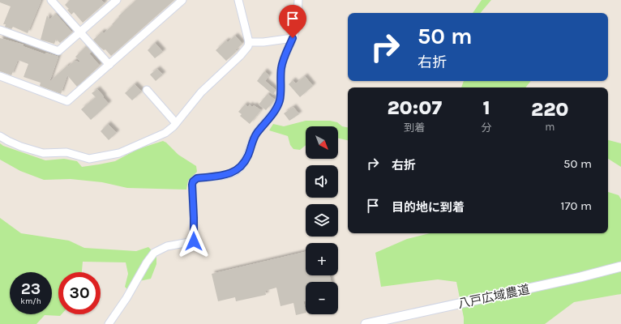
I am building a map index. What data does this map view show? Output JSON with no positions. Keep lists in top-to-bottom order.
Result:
{
  "streets": {
    "street": ["八戸広域農道"]
  },
  "north": "bottom right",
  "page": {
    "turn": ["50 m", "右折"],
    "eta": [
      "20:07",
      "到着",
      "1",
      "分",
      "220",
      "m"
    ],
    "map_buttons": ["+", "−"],
    "list": [
      {
        "name": "右折",
        "value": "50 m"
      },
      {
        "name": "目的地に到着",
        "value": "170 m"
      }
    ],
    "speed": "23 km/h",
    "limit": "30"
  }
}
